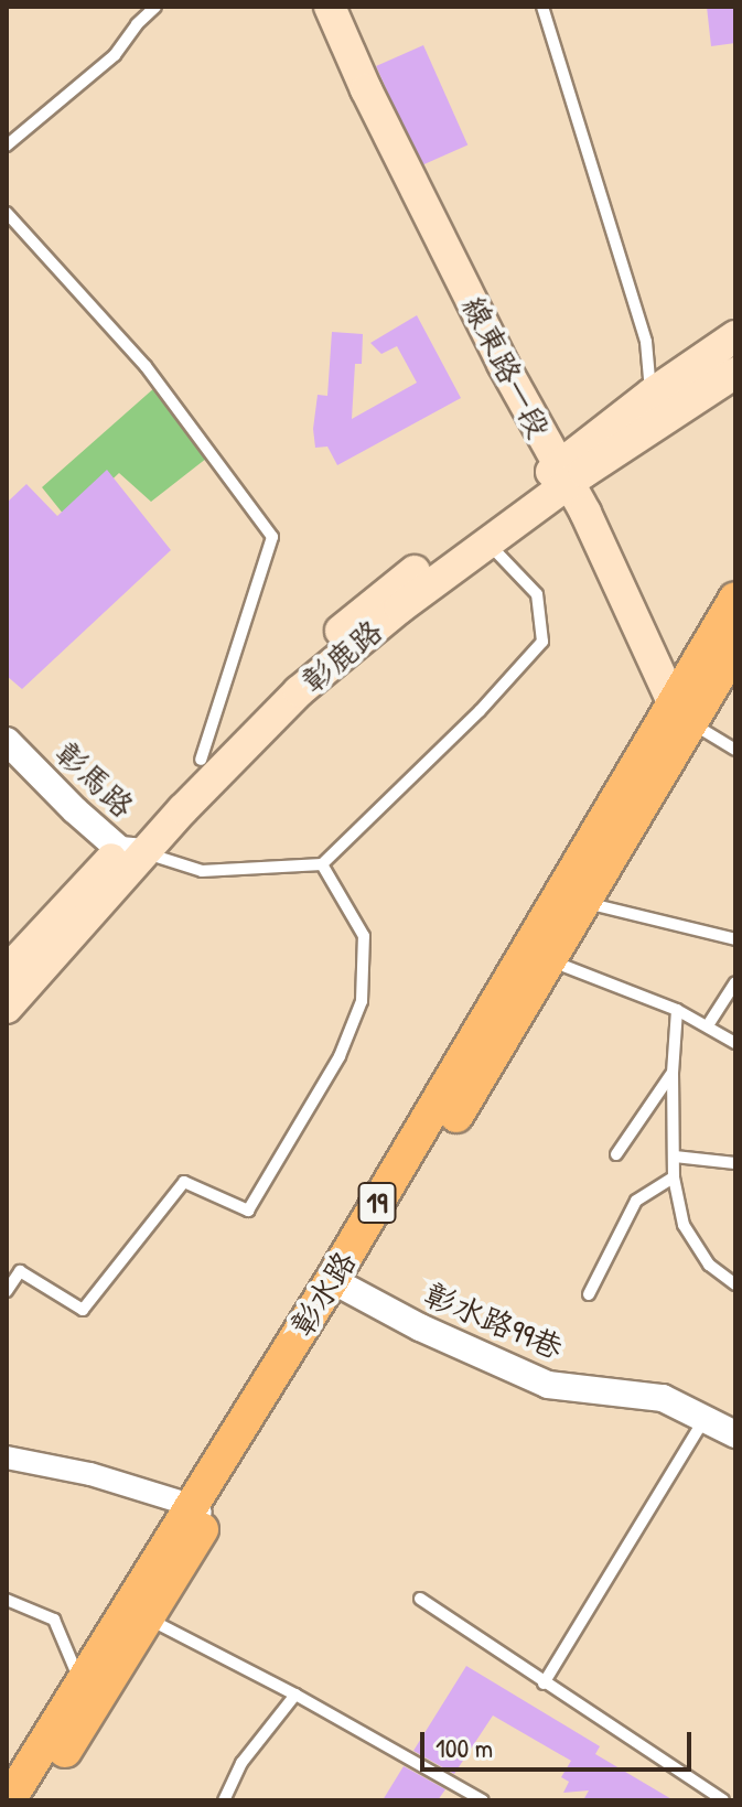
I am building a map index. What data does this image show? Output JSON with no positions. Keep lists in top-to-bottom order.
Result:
{
  "streets": {
    "main road": [
      "線東路一段",
      "彰鹿路",
      "19",
      "彰水路"
    ],
    "street": ["彰馬路", "彰水路99巷"]
  },
  "crossings": [
    ["線東路一段", "彰鹿路"],
    ["線東路一段", "彰水路"],
    ["彰鹿路", "彰馬路"],
    ["彰水路", "彰水路99巷"]
  ],
  "scale_bar": "100 m"
}
